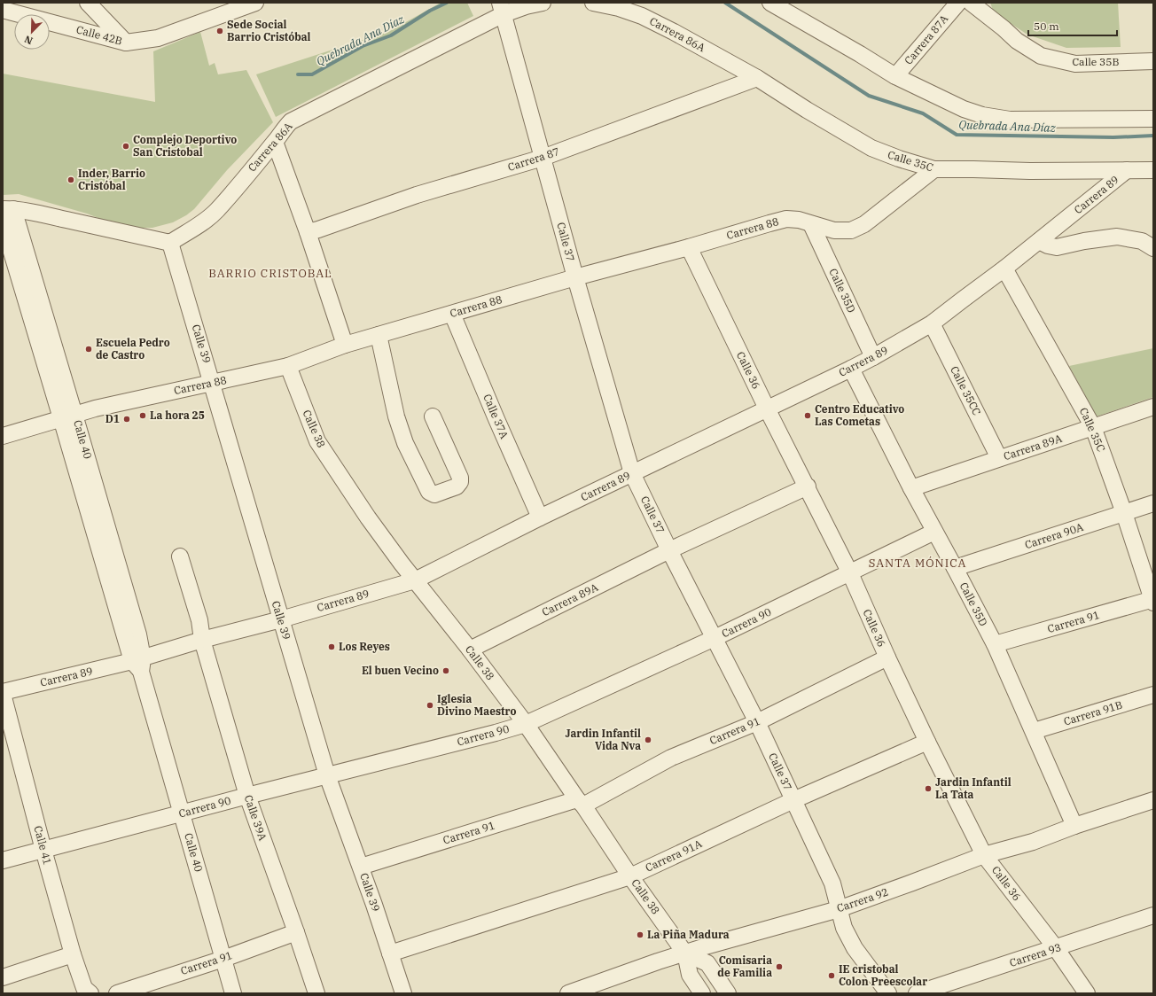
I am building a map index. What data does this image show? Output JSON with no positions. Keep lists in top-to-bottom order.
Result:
{
  "streets": {
    "street": [
      "Carrera 86A",
      "Calle 42B",
      "Carrera 87A",
      "Calle 35B",
      "Carrera 87",
      "Calle 35C",
      "Carrera 89",
      "Carrera 88",
      "Calle 37",
      "Calle 35D",
      "Calle 39",
      "Calle 36",
      "Calle 35CC",
      "Calle 37A",
      "Calle 38",
      "Calle 40",
      "Carrera 89A",
      "Carrera 90A",
      "Carrera 91",
      "Carrera 90",
      "Carrera 91B",
      "Calle 39A",
      "Calle 41",
      "Carrera 91A",
      "Carrera 92",
      "Carrera 93"
    ]
  },
  "crossings": [
    ["Carrera 86A", "Carrera 87"],
    ["Carrera 86A", "Calle 35C"],
    ["Carrera 86A", "Calle 37"],
    ["Carrera 86A", "Calle 39"],
    ["Carrera 87", "Calle 35C"],
    ["Carrera 87", "Calle 37"],
    ["Calle 35C", "Carrera 89"],
    ["Calle 35C", "Carrera 88"],
    ["Calle 35C", "Carrera 89A"],
    ["Calle 35C", "Carrera 90A"],
    ["Calle 35C", "Carrera 91"],
    ["Carrera 89", "Calle 37"],
    ["Carrera 89", "Calle 35D"],
    ["Carrera 89", "Calle 39"],
    ["Carrera 89", "Calle 36"],
    ["Carrera 89", "Calle 35CC"],
    ["Carrera 89", "Calle 37A"],
    ["Carrera 89", "Calle 38"],
    ["Carrera 89", "Calle 40"],
    ["Carrera 89", "Calle 39A"],
    ["Carrera 89", "Calle 41"],
    ["Carrera 88", "Calle 37"],
    ["Carrera 88", "Calle 35D"],
    ["Carrera 88", "Calle 39"],
    ["Carrera 88", "Calle 36"],
    ["Carrera 88", "Calle 37A"],
    ["Carrera 88", "Calle 38"],
    ["Carrera 88", "Calle 40"],
    ["Calle 37", "Carrera 89A"],
    ["Calle 37", "Carrera 91"],
    ["Calle 37", "Carrera 90"],
    ["Calle 37", "Carrera 91A"],
    ["Calle 37", "Carrera 92"],
    ["Calle 35D", "Carrera 89A"],
    ["Calle 35D", "Carrera 90A"],
    ["Calle 35D", "Carrera 91"],
    ["Calle 35D", "Carrera 90"],
    ["Calle 35D", "Carrera 91B"],
    ["Calle 35D", "Carrera 92"],
    ["Calle 39", "Carrera 91"],
    ["Calle 39", "Carrera 90"],
    ["Calle 39", "Carrera 91A"],
    ["Calle 36", "Carrera 89A"],
    ["Calle 36", "Carrera 91"],
    ["Calle 36", "Carrera 90"],
    ["Calle 36", "Carrera 91A"],
    ["Calle 36", "Carrera 92"],
    ["Calle 36", "Carrera 93"],
    ["Calle 35CC", "Carrera 89A"],
    ["Calle 38", "Carrera 89A"],
    ["Calle 38", "Carrera 91"],
    ["Calle 38", "Carrera 90"],
    ["Calle 38", "Carrera 91A"],
    ["Calle 38", "Carrera 92"],
    ["Calle 40", "Carrera 91"],
    ["Calle 40", "Carrera 90"],
    ["Carrera 91", "Calle 39A"],
    ["Carrera 90", "Calle 39A"],
    ["Carrera 90", "Calle 41"]
  ],
  "districts": ["BARRIO CRISTOBAL", "SANTA MÓNICA"],
  "water": ["Quebrada Ana Díaz"],
  "places": [
    "Sede Social Barrio Cristóbal",
    "Complejo Deportivo San Cristobal",
    "Inder, Barrio Cristóbal",
    "Escuela Pedro de Castro",
    "La hora 25",
    "Centro Educativo Las Cometas",
    "D1",
    "Los Reyes",
    "El buen Vecino",
    "Iglesia Divino Maestro",
    "Jardin Infantil Vida Nva",
    "Jardin Infantil La Tata",
    "La Piña Madura",
    "Comisaria de Familia",
    "IE cristobal Colon Preescolar"
  ],
  "scale_bar": "50 m",
  "north": "bottom left"
}
